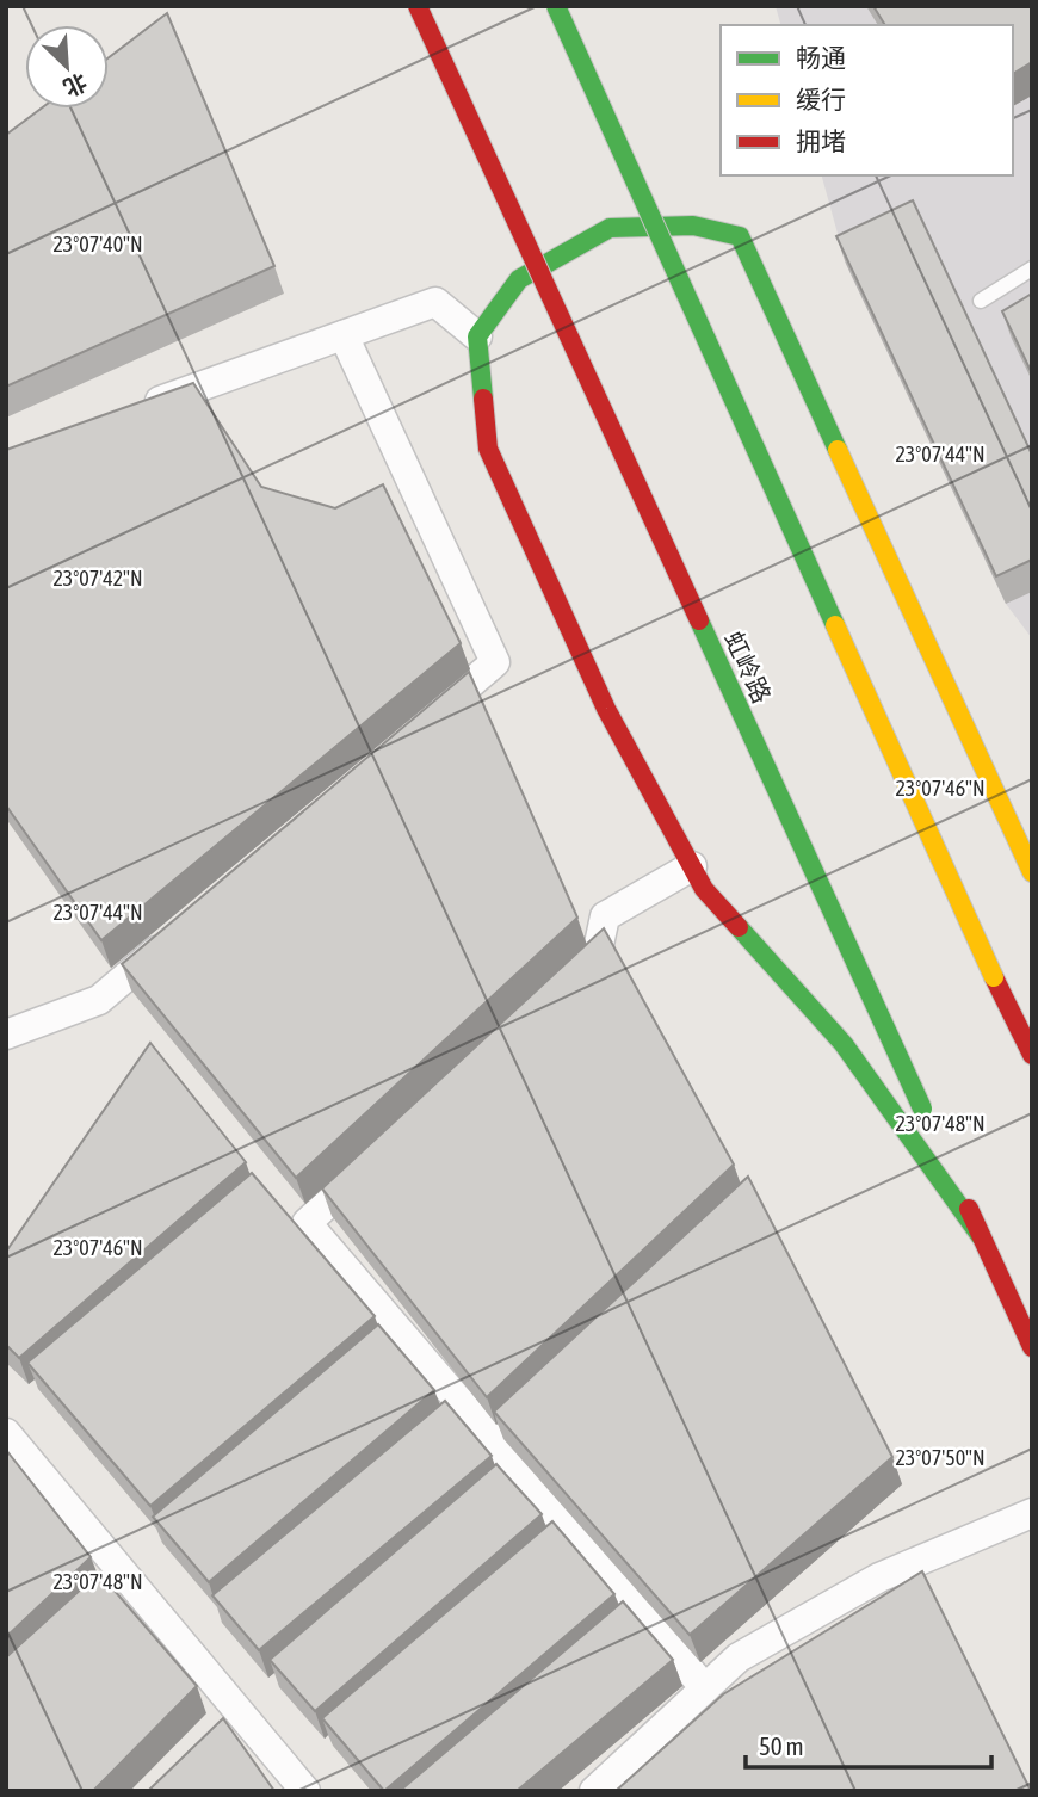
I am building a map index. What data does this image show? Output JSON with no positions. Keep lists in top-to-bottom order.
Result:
{
  "streets": {
    "main road": ["虹岭路"]
  },
  "legend": ["畅通", "缓行", "拥堵"],
  "scale_bar": "50 m",
  "north": "bottom right",
  "coordinates": [
    "23°07'40\"N",
    "23°07'44\"N",
    "23°07'42\"N",
    "23°07'46\"N",
    "23°07'48\"N",
    "23°07'50\"N"
  ]
}
